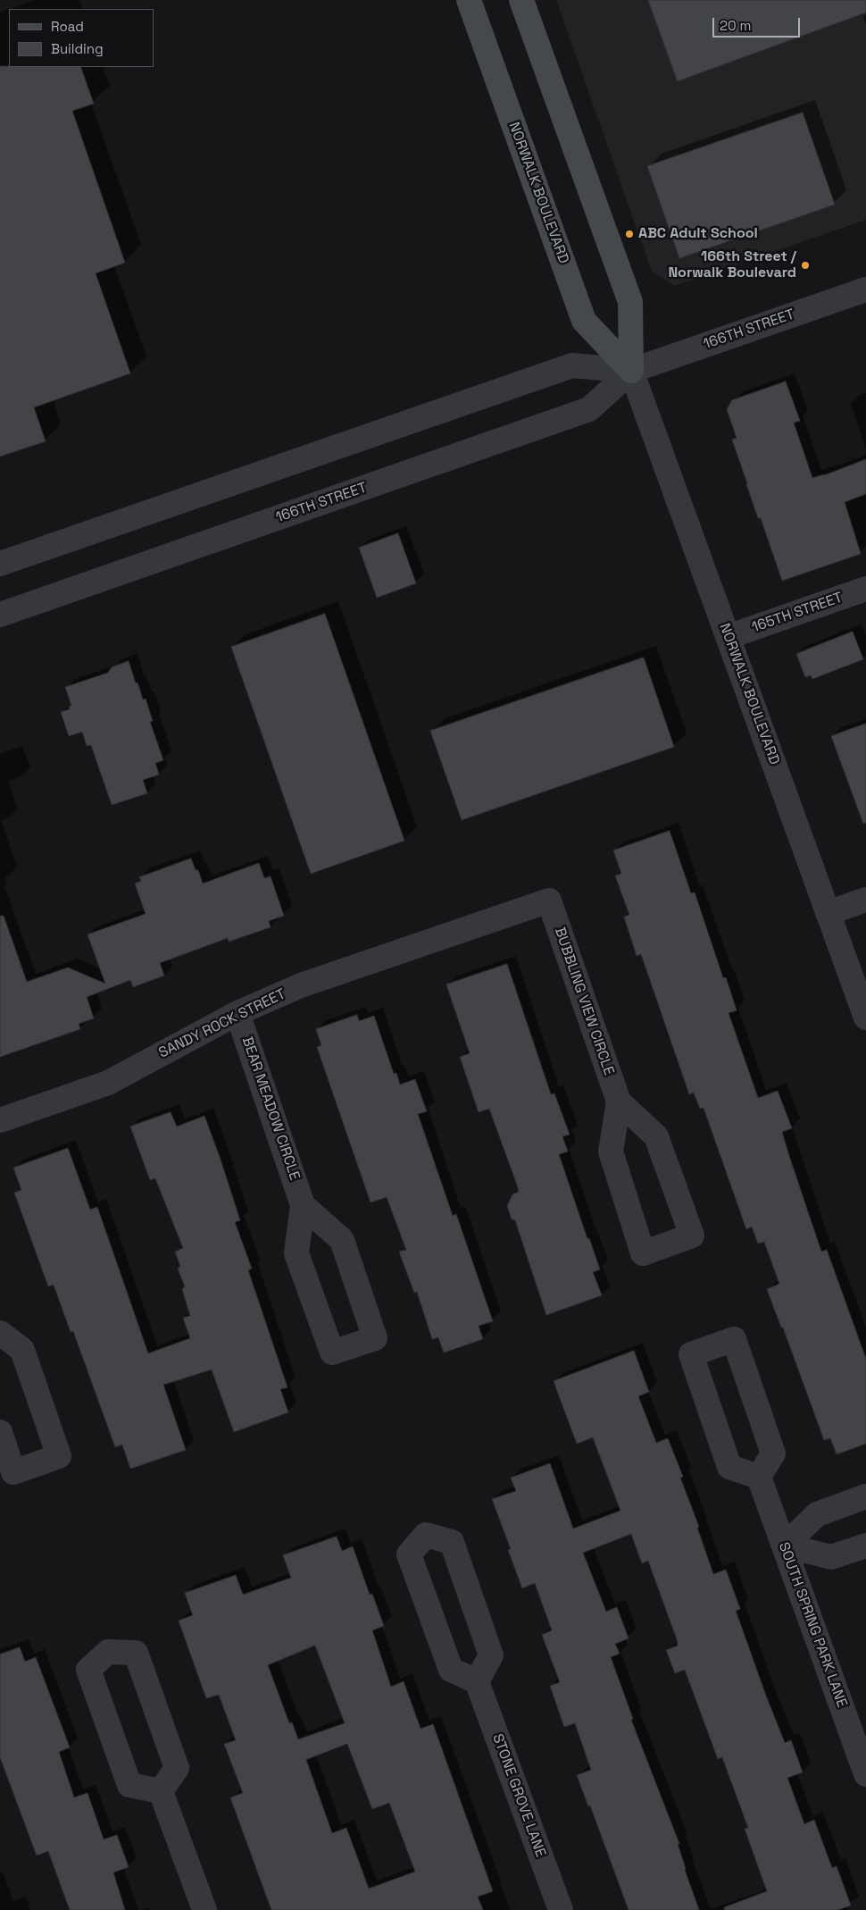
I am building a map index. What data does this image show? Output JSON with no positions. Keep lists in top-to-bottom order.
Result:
{
  "streets": {
    "main road": ["NORWALK BOULEVARD"],
    "street": [
      "166TH STREET",
      "165TH STREET",
      "BUBBLING VIEW CIRCLE",
      "SANDY ROCK STREET",
      "BEAR MEADOW CIRCLE",
      "SOUTH SPRING PARK LANE",
      "STONE GROVE LANE"
    ]
  },
  "crossings": [
    ["NORWALK BOULEVARD", "166TH STREET"],
    ["NORWALK BOULEVARD", "165TH STREET"],
    ["BUBBLING VIEW CIRCLE", "SANDY ROCK STREET"],
    ["SANDY ROCK STREET", "BEAR MEADOW CIRCLE"]
  ],
  "places": ["ABC Adult School", "166th Street / Norwalk Boulevard"],
  "legend": ["Road", "Building"],
  "scale_bar": "20 m"
}
